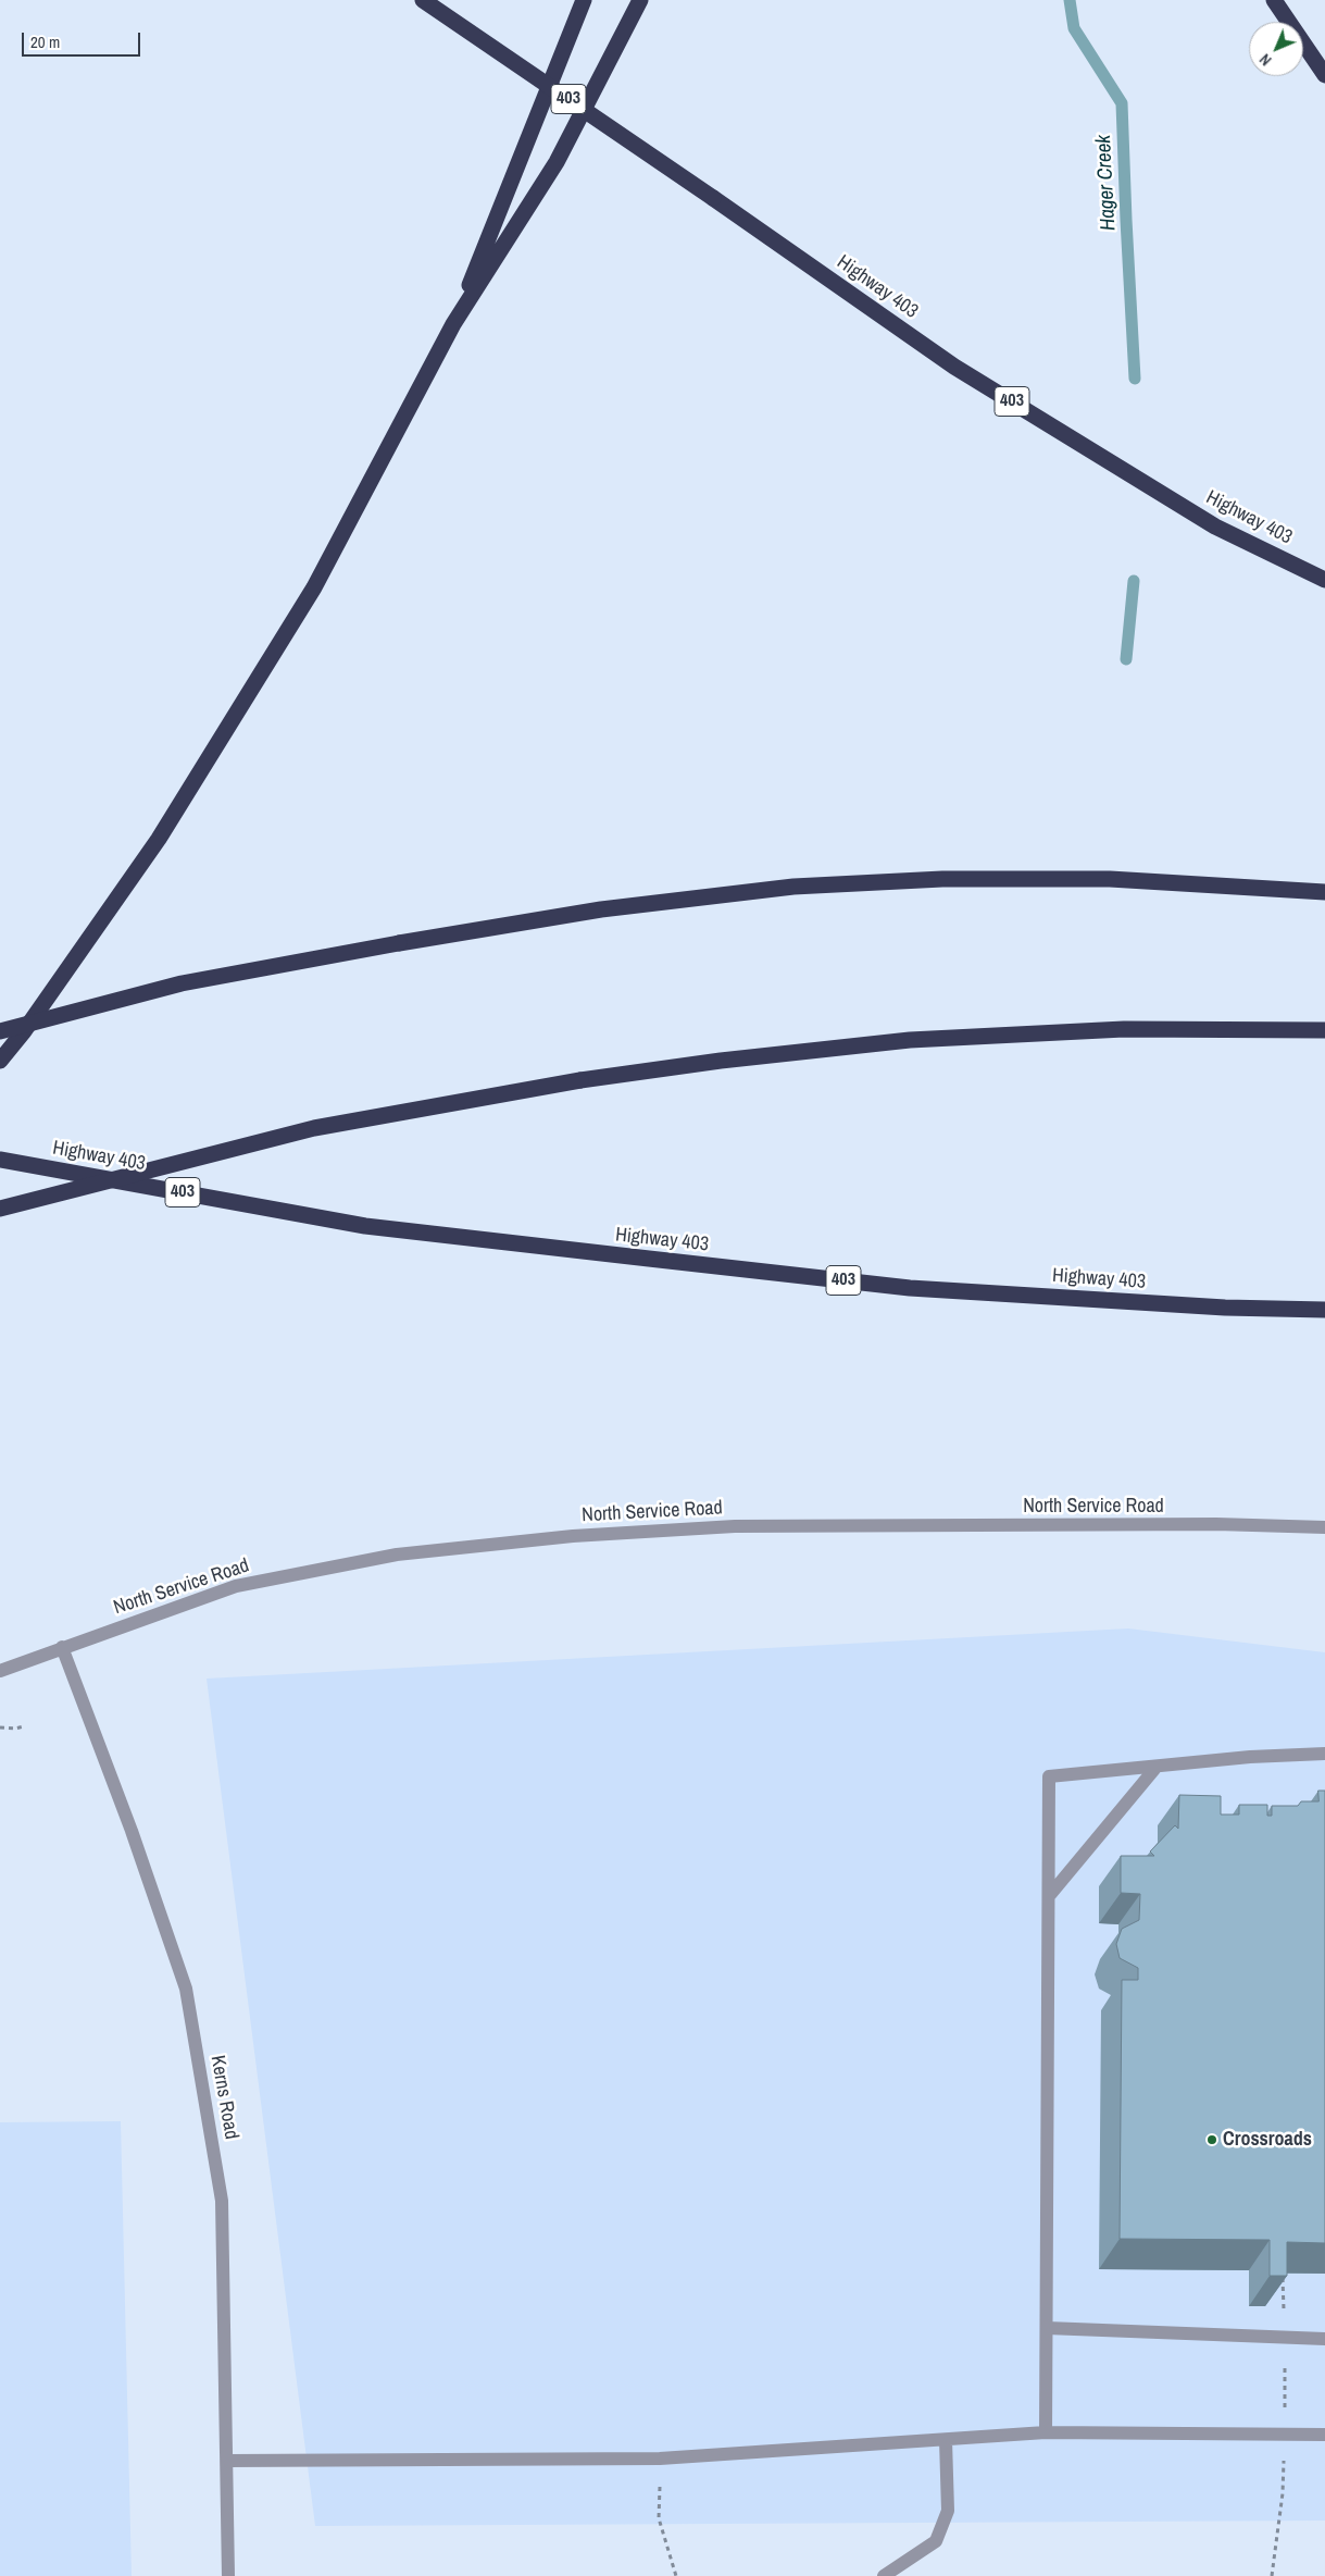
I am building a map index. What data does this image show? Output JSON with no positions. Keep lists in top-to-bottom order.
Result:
{
  "streets": {
    "highway": ["403", "Highway 403"],
    "street": ["North Service Road", "Kerns Road"]
  },
  "crossings": [
    ["North Service Road", "Kerns Road"]
  ],
  "water": ["Hager Creek"],
  "places": ["Crossroads"],
  "scale_bar": "20 m",
  "north": "bottom left"
}
